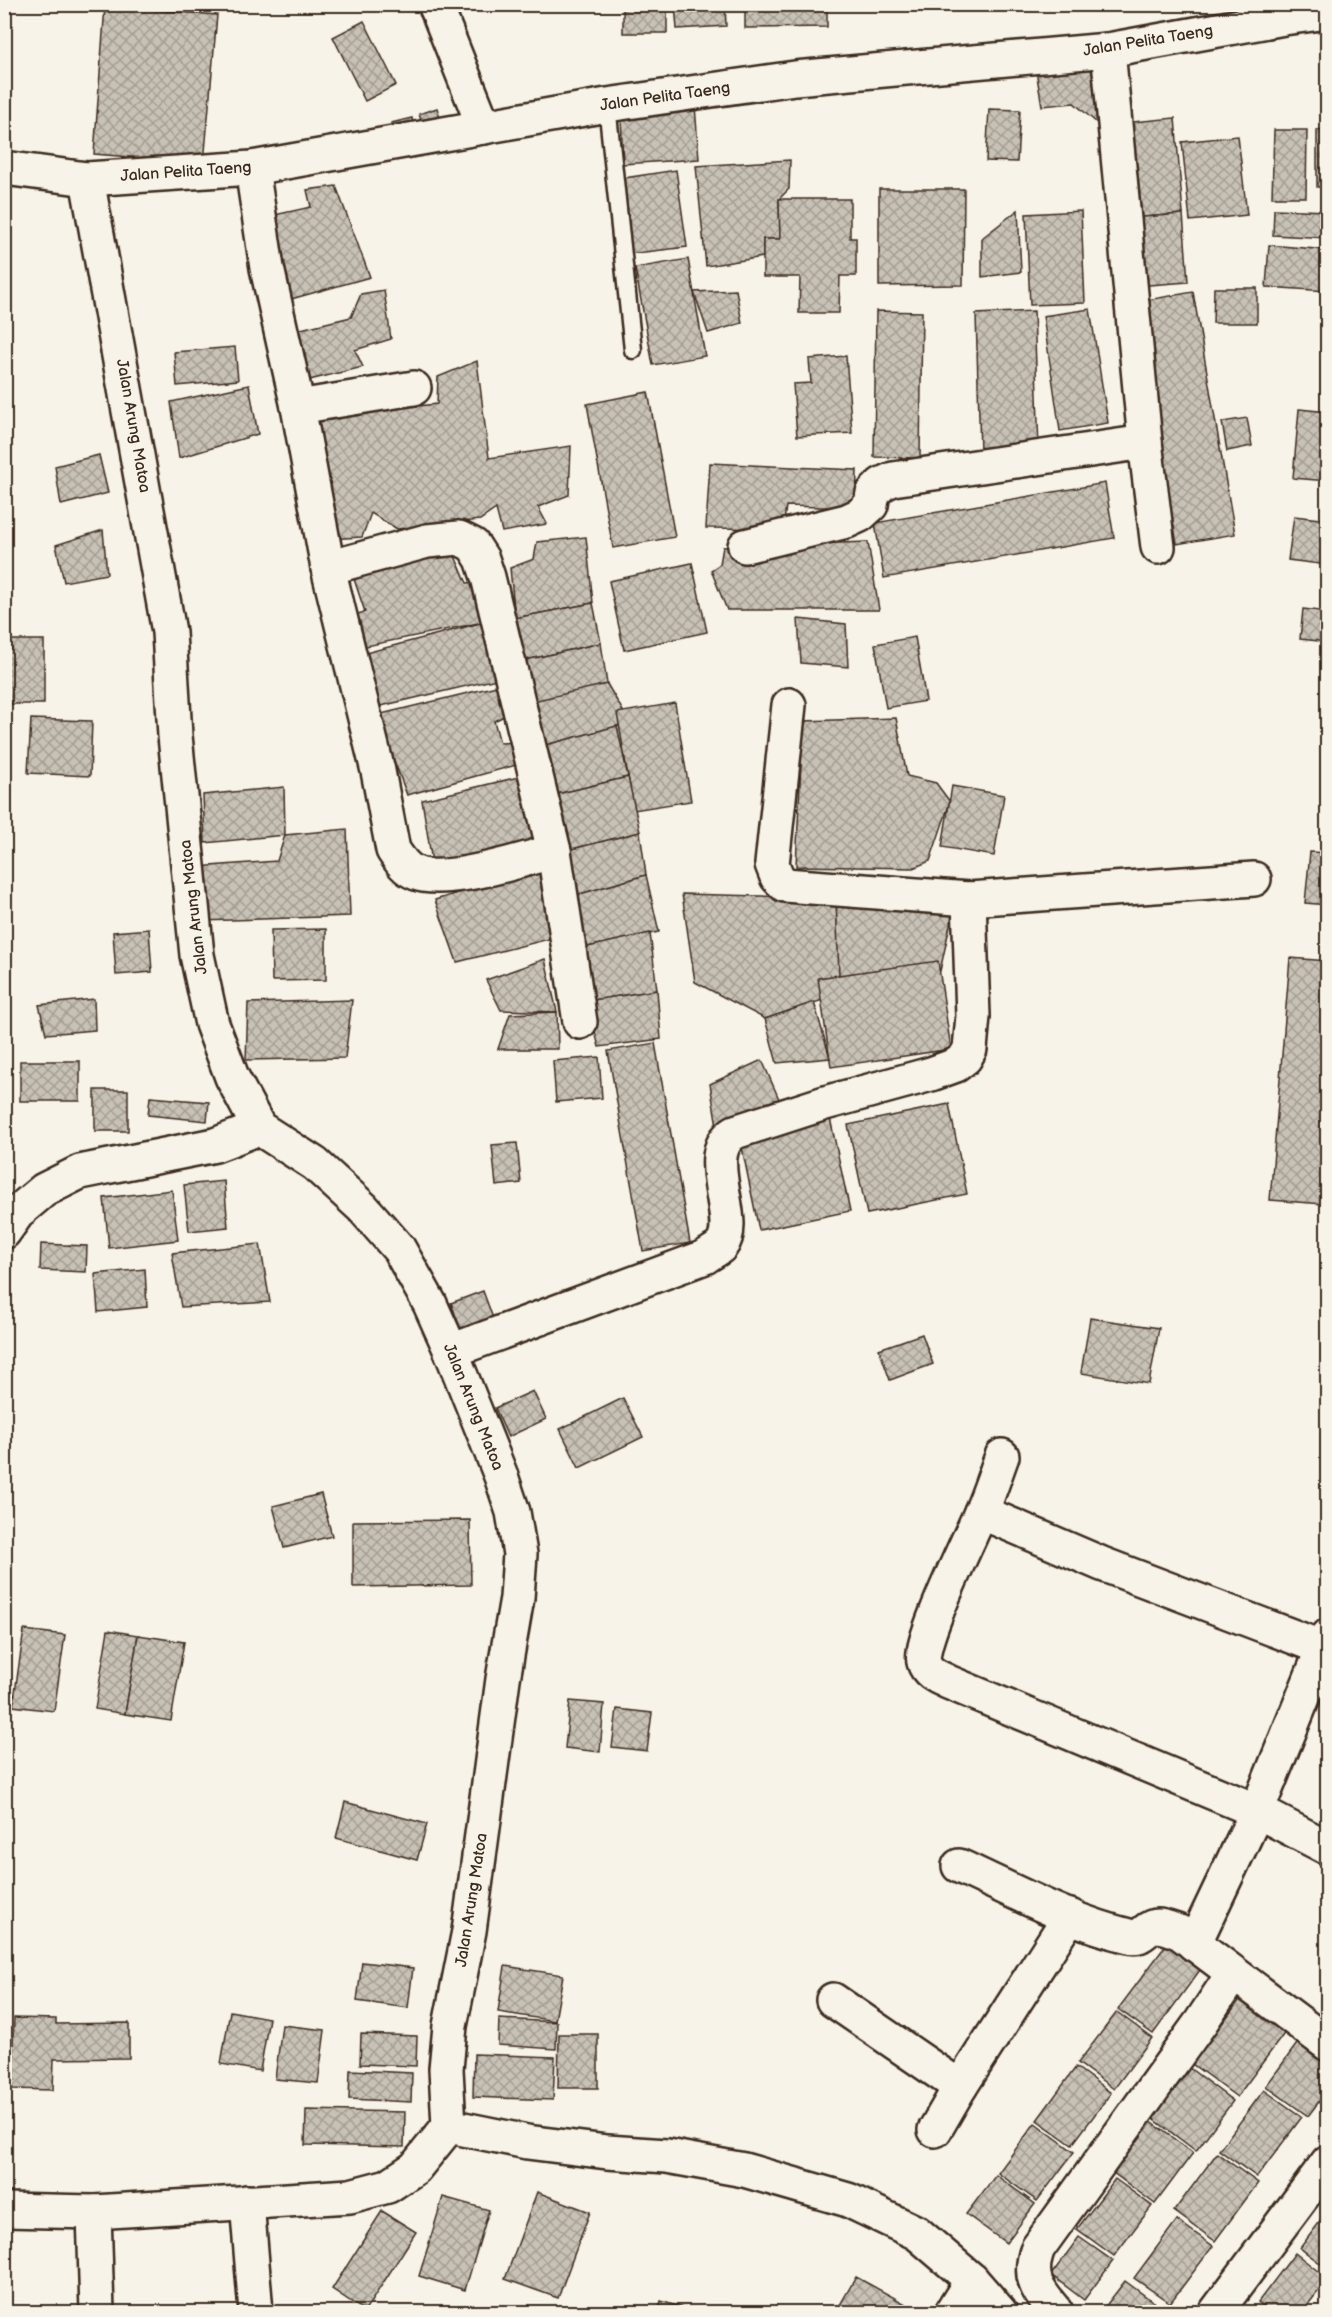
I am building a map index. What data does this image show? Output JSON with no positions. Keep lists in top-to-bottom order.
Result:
{
  "streets": {
    "street": ["Jalan Pelita Taeng", "Jalan Arung Matoa"]
  },
  "crossings": [
    ["Jalan Pelita Taeng", "Jalan Arung Matoa"]
  ]
}
